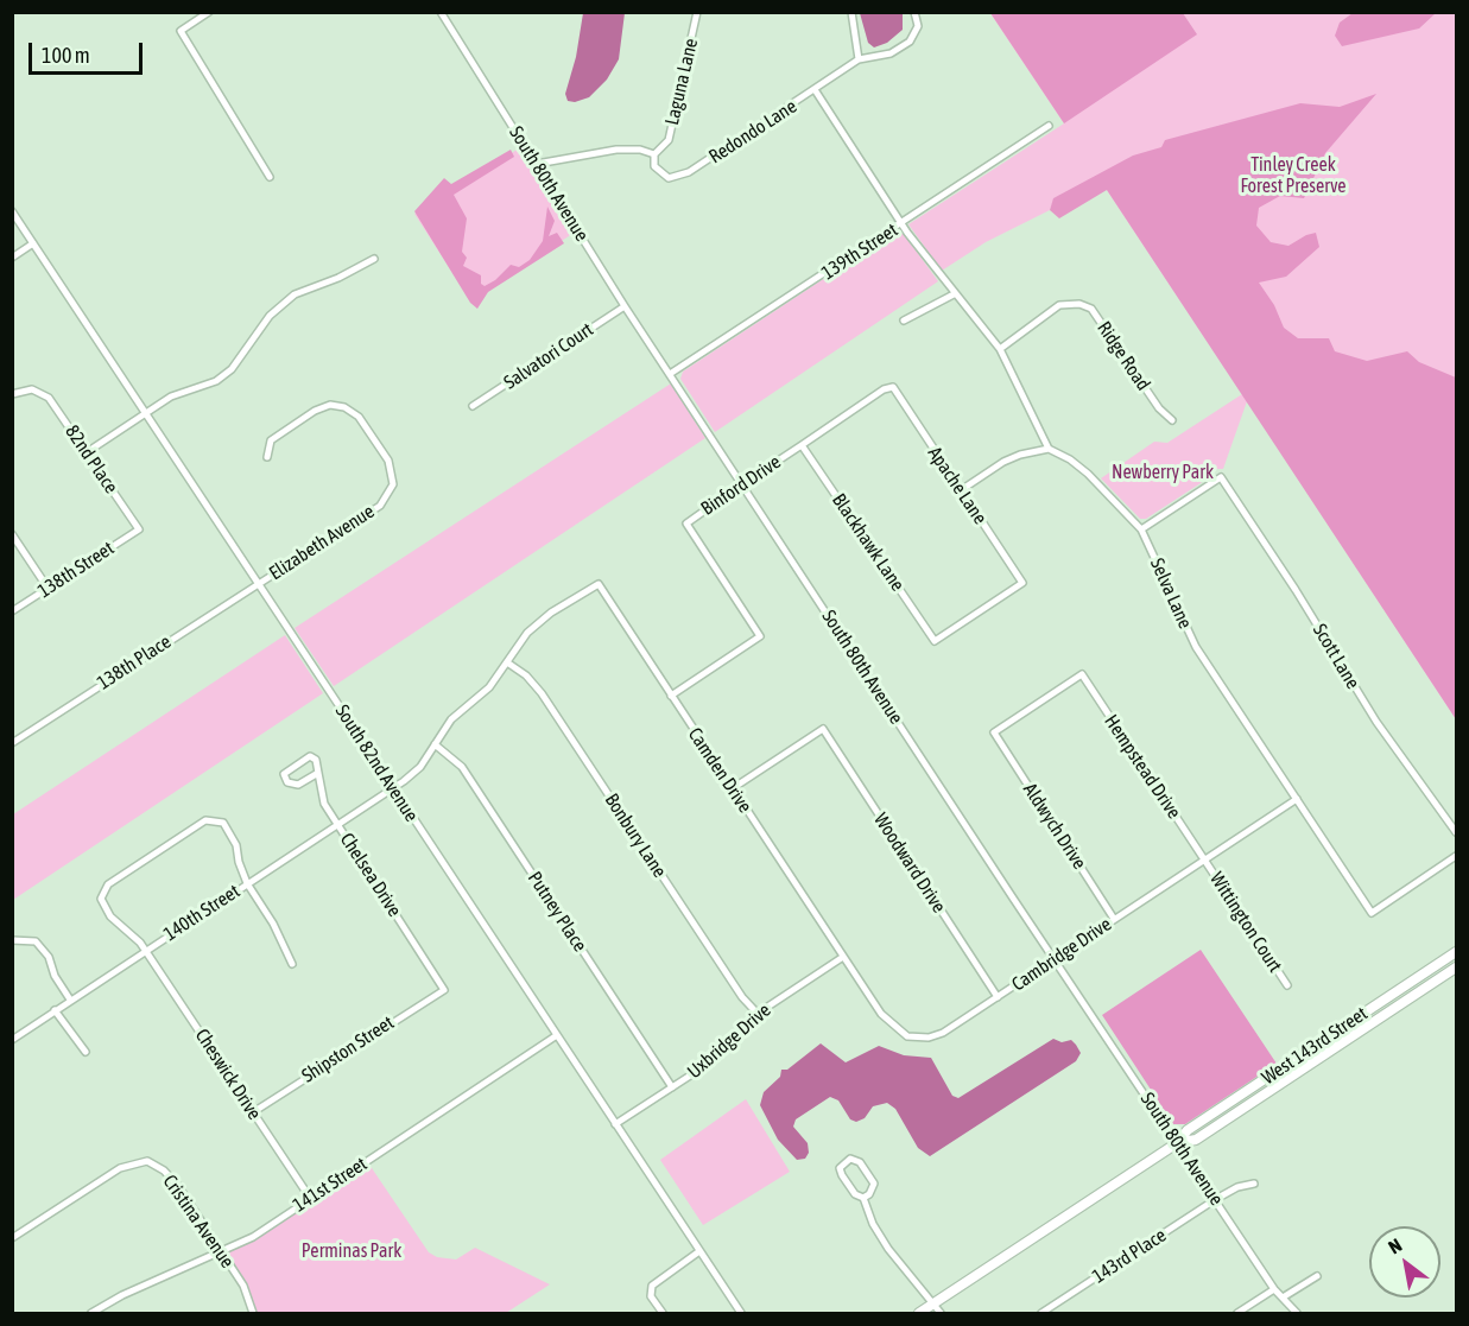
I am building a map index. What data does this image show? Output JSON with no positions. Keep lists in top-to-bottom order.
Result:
{
  "streets": {
    "main road": ["West 143rd Street"],
    "street": [
      "Laguna Lane",
      "Redondo Lane",
      "South 80th Avenue",
      "139th Street",
      "Salvatori Court",
      "Ridge Road",
      "82nd Place",
      "Binford Drive",
      "Apache Lane",
      "Elizabeth Avenue",
      "Blackhawk Lane",
      "138th Street",
      "Selva Lane",
      "Scott Lane",
      "138th Place",
      "South 82nd Avenue",
      "Hempstead Drive",
      "Camden Drive",
      "Aldwych Drive",
      "Bonbury Lane",
      "Woodward Drive",
      "Chelsea Drive",
      "Putney Place",
      "140th Street",
      "Wittington Court",
      "Cambridge Drive",
      "Uxbridge Drive",
      "Shipston Street",
      "Cheswick Drive",
      "141st Street",
      "Cristina Avenue",
      "143rd Place"
    ]
  },
  "crossings": [
    ["Laguna Lane", "Redondo Lane"],
    ["South 80th Avenue", "139th Street"],
    ["South 80th Avenue", "Salvatori Court"],
    ["South 80th Avenue", "Binford Drive"],
    ["South 80th Avenue", "Cambridge Drive"],
    ["South 80th Avenue", "West 143rd Street"],
    ["South 80th Avenue", "143rd Place"],
    ["82nd Place", "138th Street"],
    ["Binford Drive", "Apache Lane"],
    ["Binford Drive", "Blackhawk Lane"],
    ["Binford Drive", "Camden Drive"],
    ["Apache Lane", "Blackhawk Lane"],
    ["Elizabeth Avenue", "138th Place"],
    ["Elizabeth Avenue", "South 82nd Avenue"],
    ["Selva Lane", "Scott Lane"],
    ["Selva Lane", "Cambridge Drive"],
    ["138th Place", "South 82nd Avenue"],
    ["South 82nd Avenue", "140th Street"],
    ["South 82nd Avenue", "Uxbridge Drive"],
    ["South 82nd Avenue", "141st Street"],
    ["Hempstead Drive", "Aldwych Drive"],
    ["Hempstead Drive", "Wittington Court"],
    ["Hempstead Drive", "Cambridge Drive"],
    ["Camden Drive", "Bonbury Lane"],
    ["Camden Drive", "Woodward Drive"],
    ["Camden Drive", "Cambridge Drive"],
    ["Camden Drive", "Uxbridge Drive"],
    ["Aldwych Drive", "Cambridge Drive"],
    ["Bonbury Lane", "Uxbridge Drive"],
    ["Woodward Drive", "Cambridge Drive"],
    ["Chelsea Drive", "140th Street"],
    ["Chelsea Drive", "Shipston Street"],
    ["Putney Place", "Uxbridge Drive"],
    ["140th Street", "Cheswick Drive"],
    ["Wittington Court", "Cambridge Drive"],
    ["Cambridge Drive", "Uxbridge Drive"],
    ["Shipston Street", "Cheswick Drive"],
    ["Cheswick Drive", "141st Street"],
    ["141st Street", "Cristina Avenue"]
  ],
  "parks": ["Tinley Creek Forest Preserve", "Newberry Park", "Perminas Park"],
  "scale_bar": "100 m",
  "north": "top left"
}
